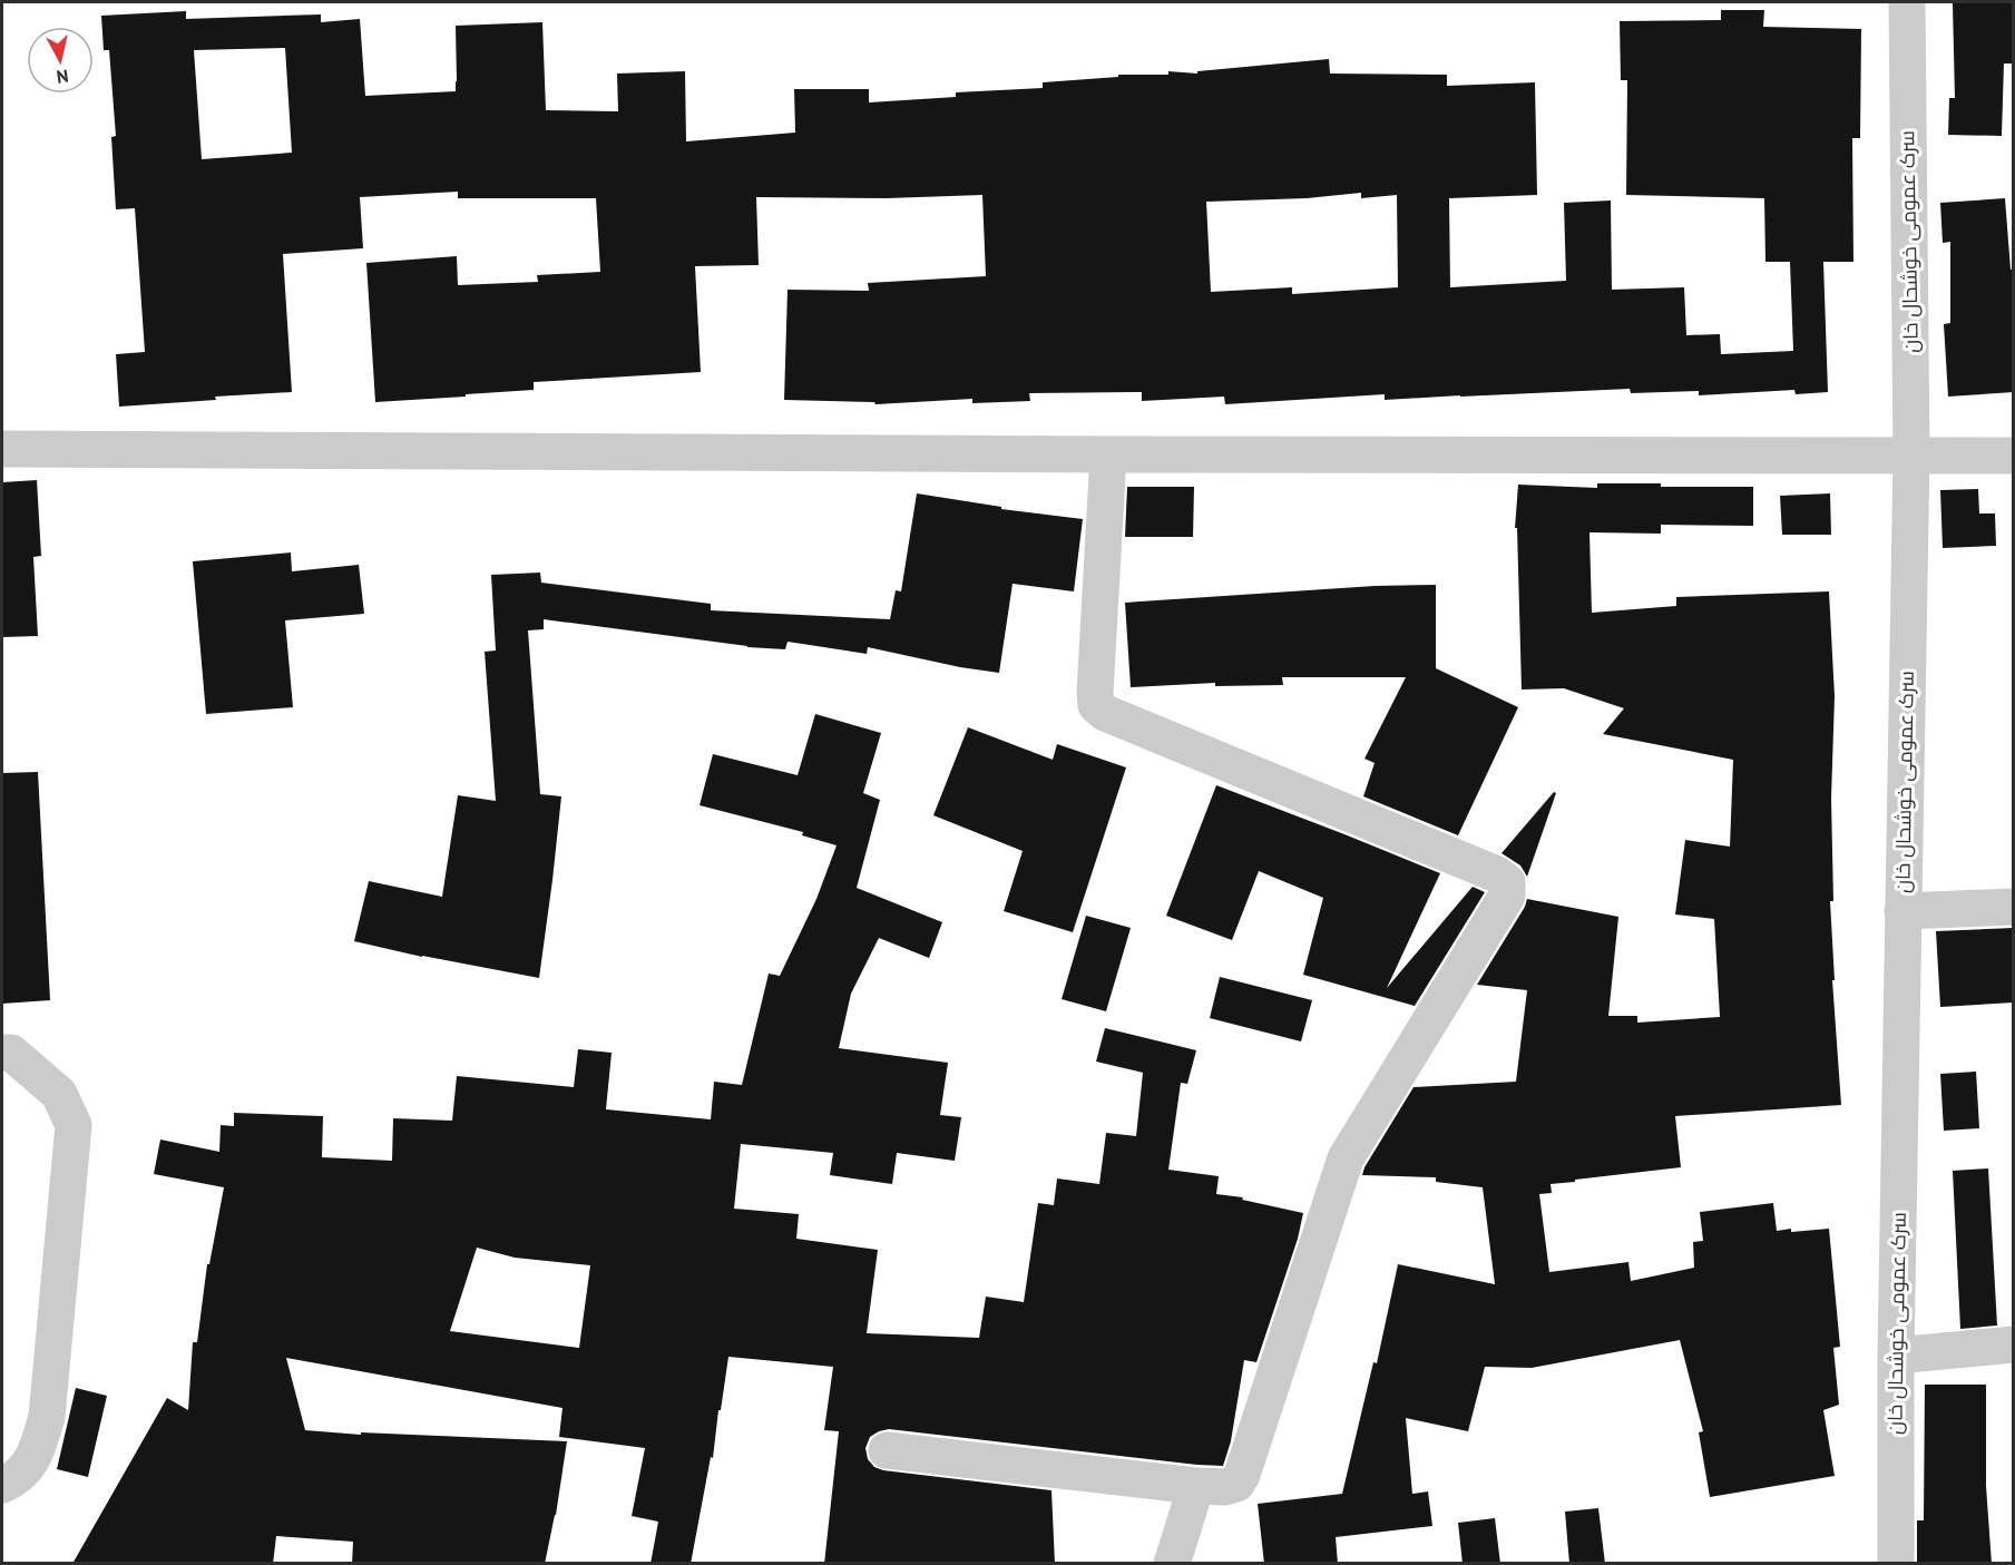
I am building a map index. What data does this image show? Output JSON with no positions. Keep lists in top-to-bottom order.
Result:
{
  "streets": {
    "street": ["سرک عمومی خوشحال خان"]
  },
  "north": "bottom"
}
